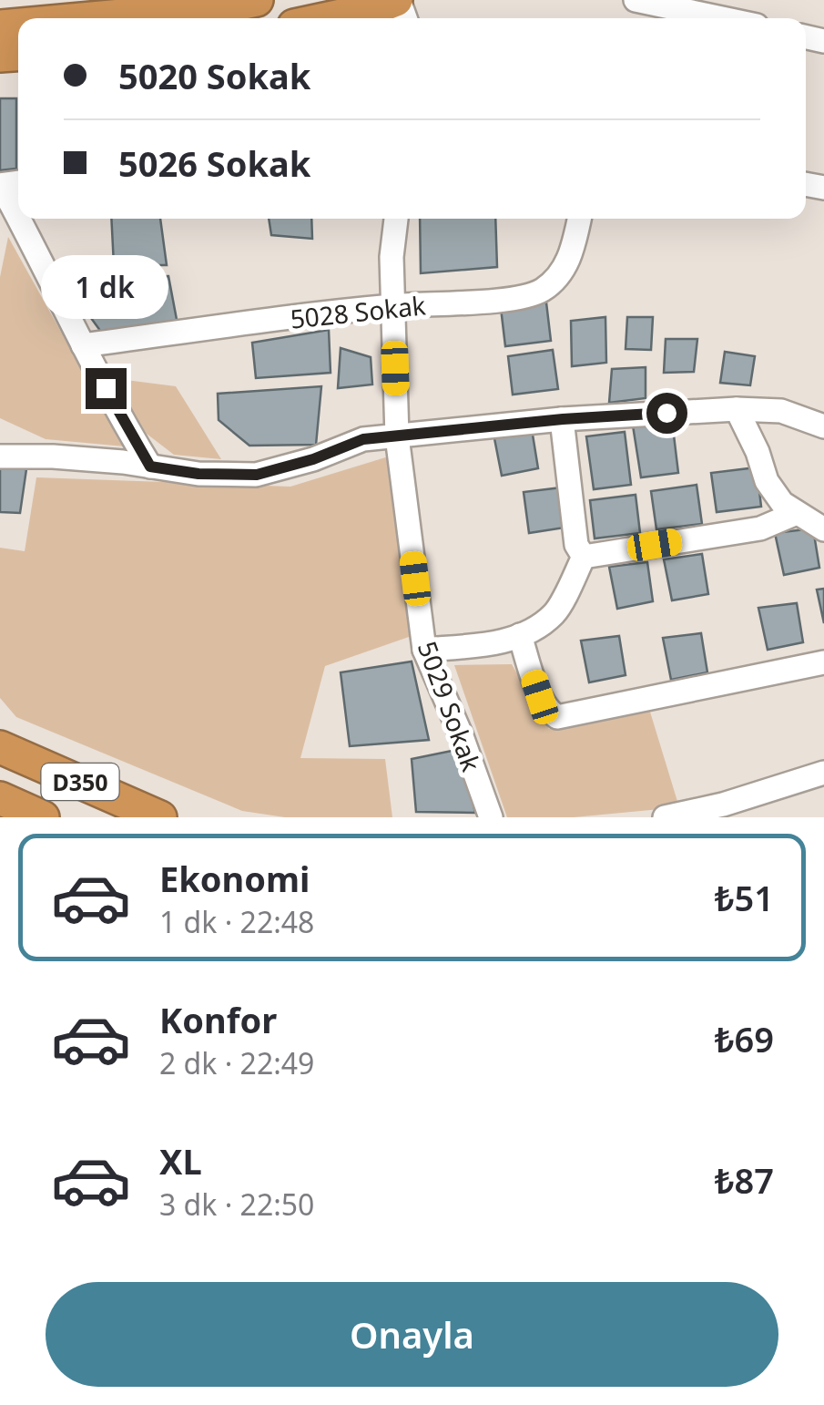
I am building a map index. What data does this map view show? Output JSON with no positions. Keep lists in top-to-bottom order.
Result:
{
  "streets": {
    "highway": ["D350"],
    "street": ["5028 Sokak", "5029 Sokak"]
  },
  "crossings": [
    ["5028 Sokak", "5029 Sokak"]
  ],
  "page": {
    "banner": ["5020 Sokak", "5026 Sokak"],
    "bubble": "1 dk",
    "list": [
      {
        "name": "Ekonomi",
        "note": "1 dk · 22:48",
        "value": "₺51"
      },
      {
        "name": "Konfor",
        "note": "2 dk · 22:49",
        "value": "₺69"
      },
      {
        "name": "XL",
        "note": "3 dk · 22:50",
        "value": "₺87"
      }
    ],
    "buttons": "Onayla"
  }
}
